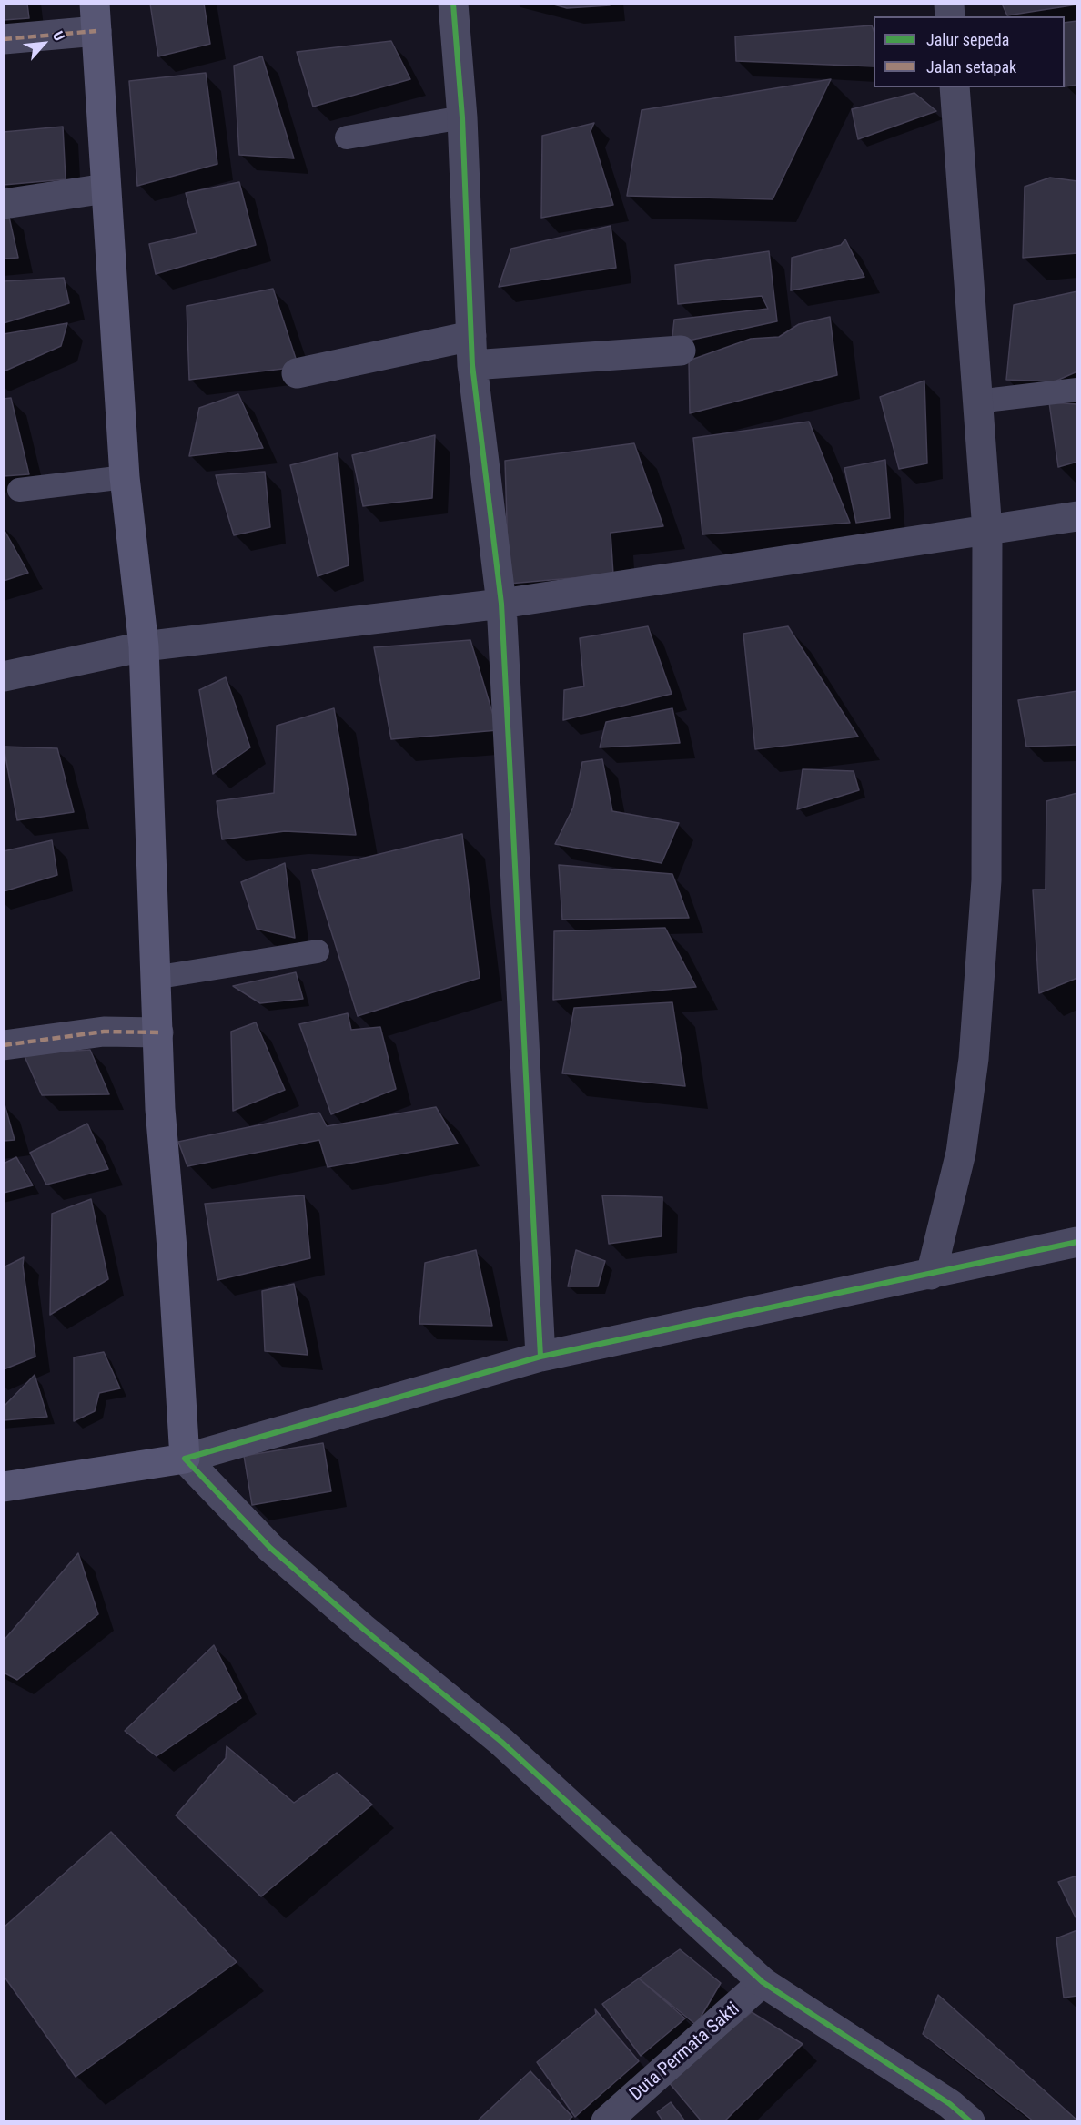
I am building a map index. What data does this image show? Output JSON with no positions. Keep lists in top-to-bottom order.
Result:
{
  "streets": {
    "street": ["Duta Permata Sakti"]
  },
  "legend": ["Jalur sepeda", "Jalan setapak"],
  "north": "top right"
}
